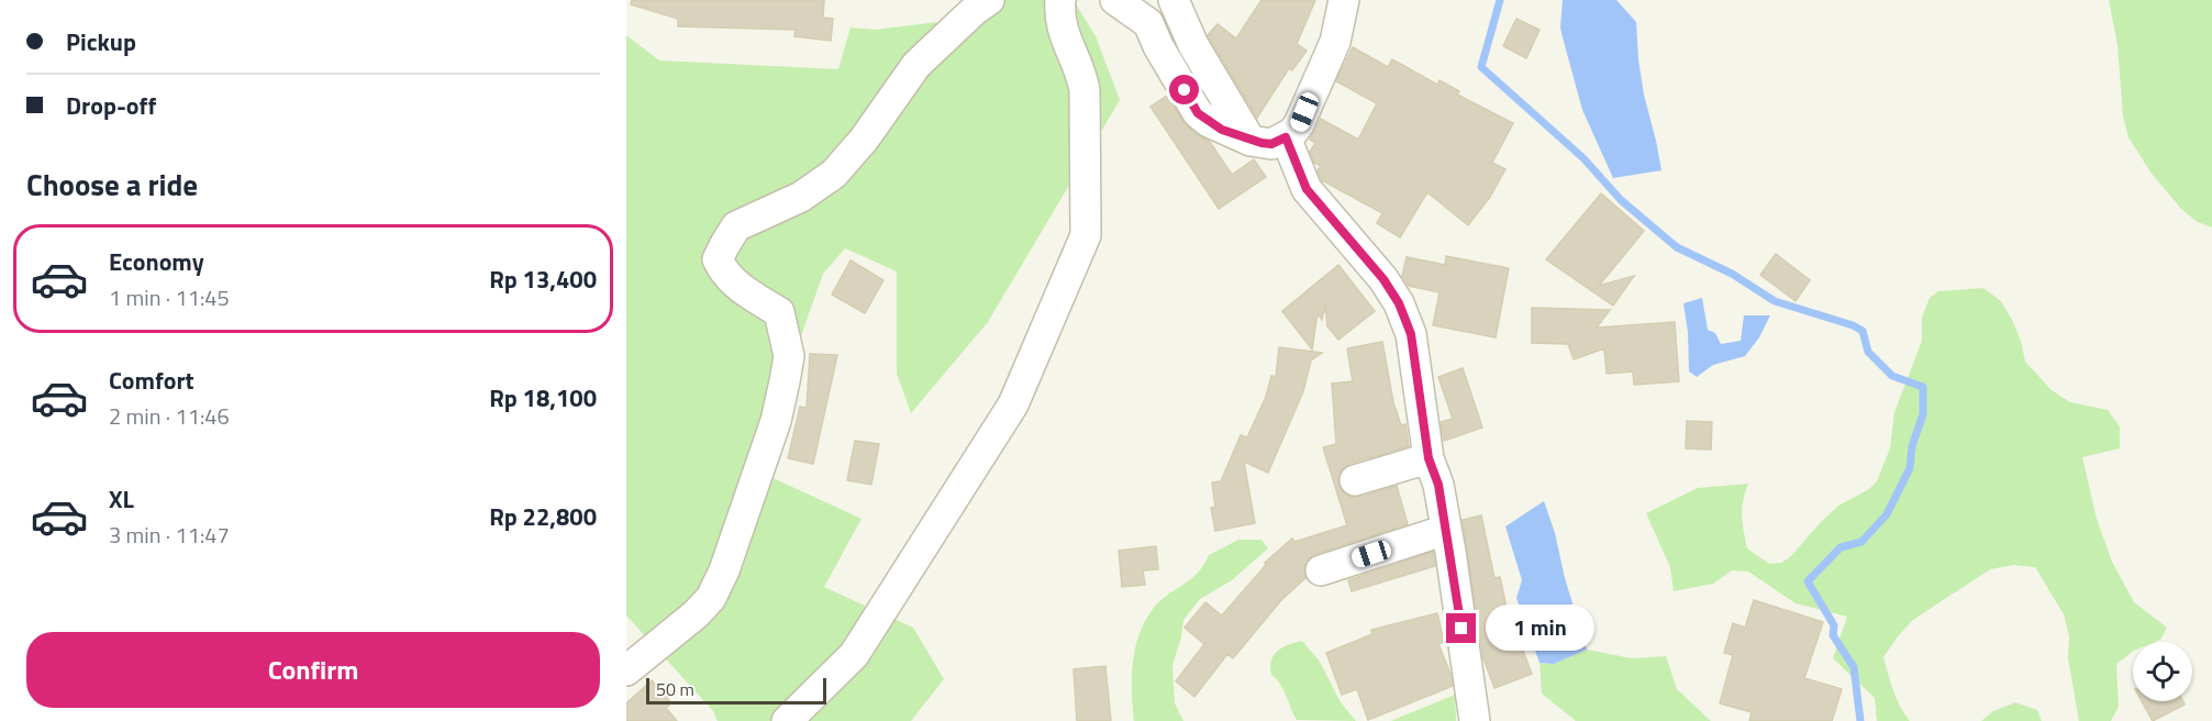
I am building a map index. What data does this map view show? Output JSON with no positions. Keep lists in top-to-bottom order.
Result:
{
  "scale_bar": "50 m",
  "page": {
    "banner": ["Pickup", "Drop-off"],
    "heading": "Choose a ride",
    "list": [
      {
        "name": "Economy",
        "note": "1 min · 11:45",
        "value": "Rp 13,400"
      },
      {
        "name": "Comfort",
        "note": "2 min · 11:46",
        "value": "Rp 18,100"
      },
      {
        "name": "XL",
        "note": "3 min · 11:47",
        "value": "Rp 22,800"
      }
    ],
    "bubble": "1 min",
    "buttons": "Confirm",
    "scale": "50 m"
  }
}
